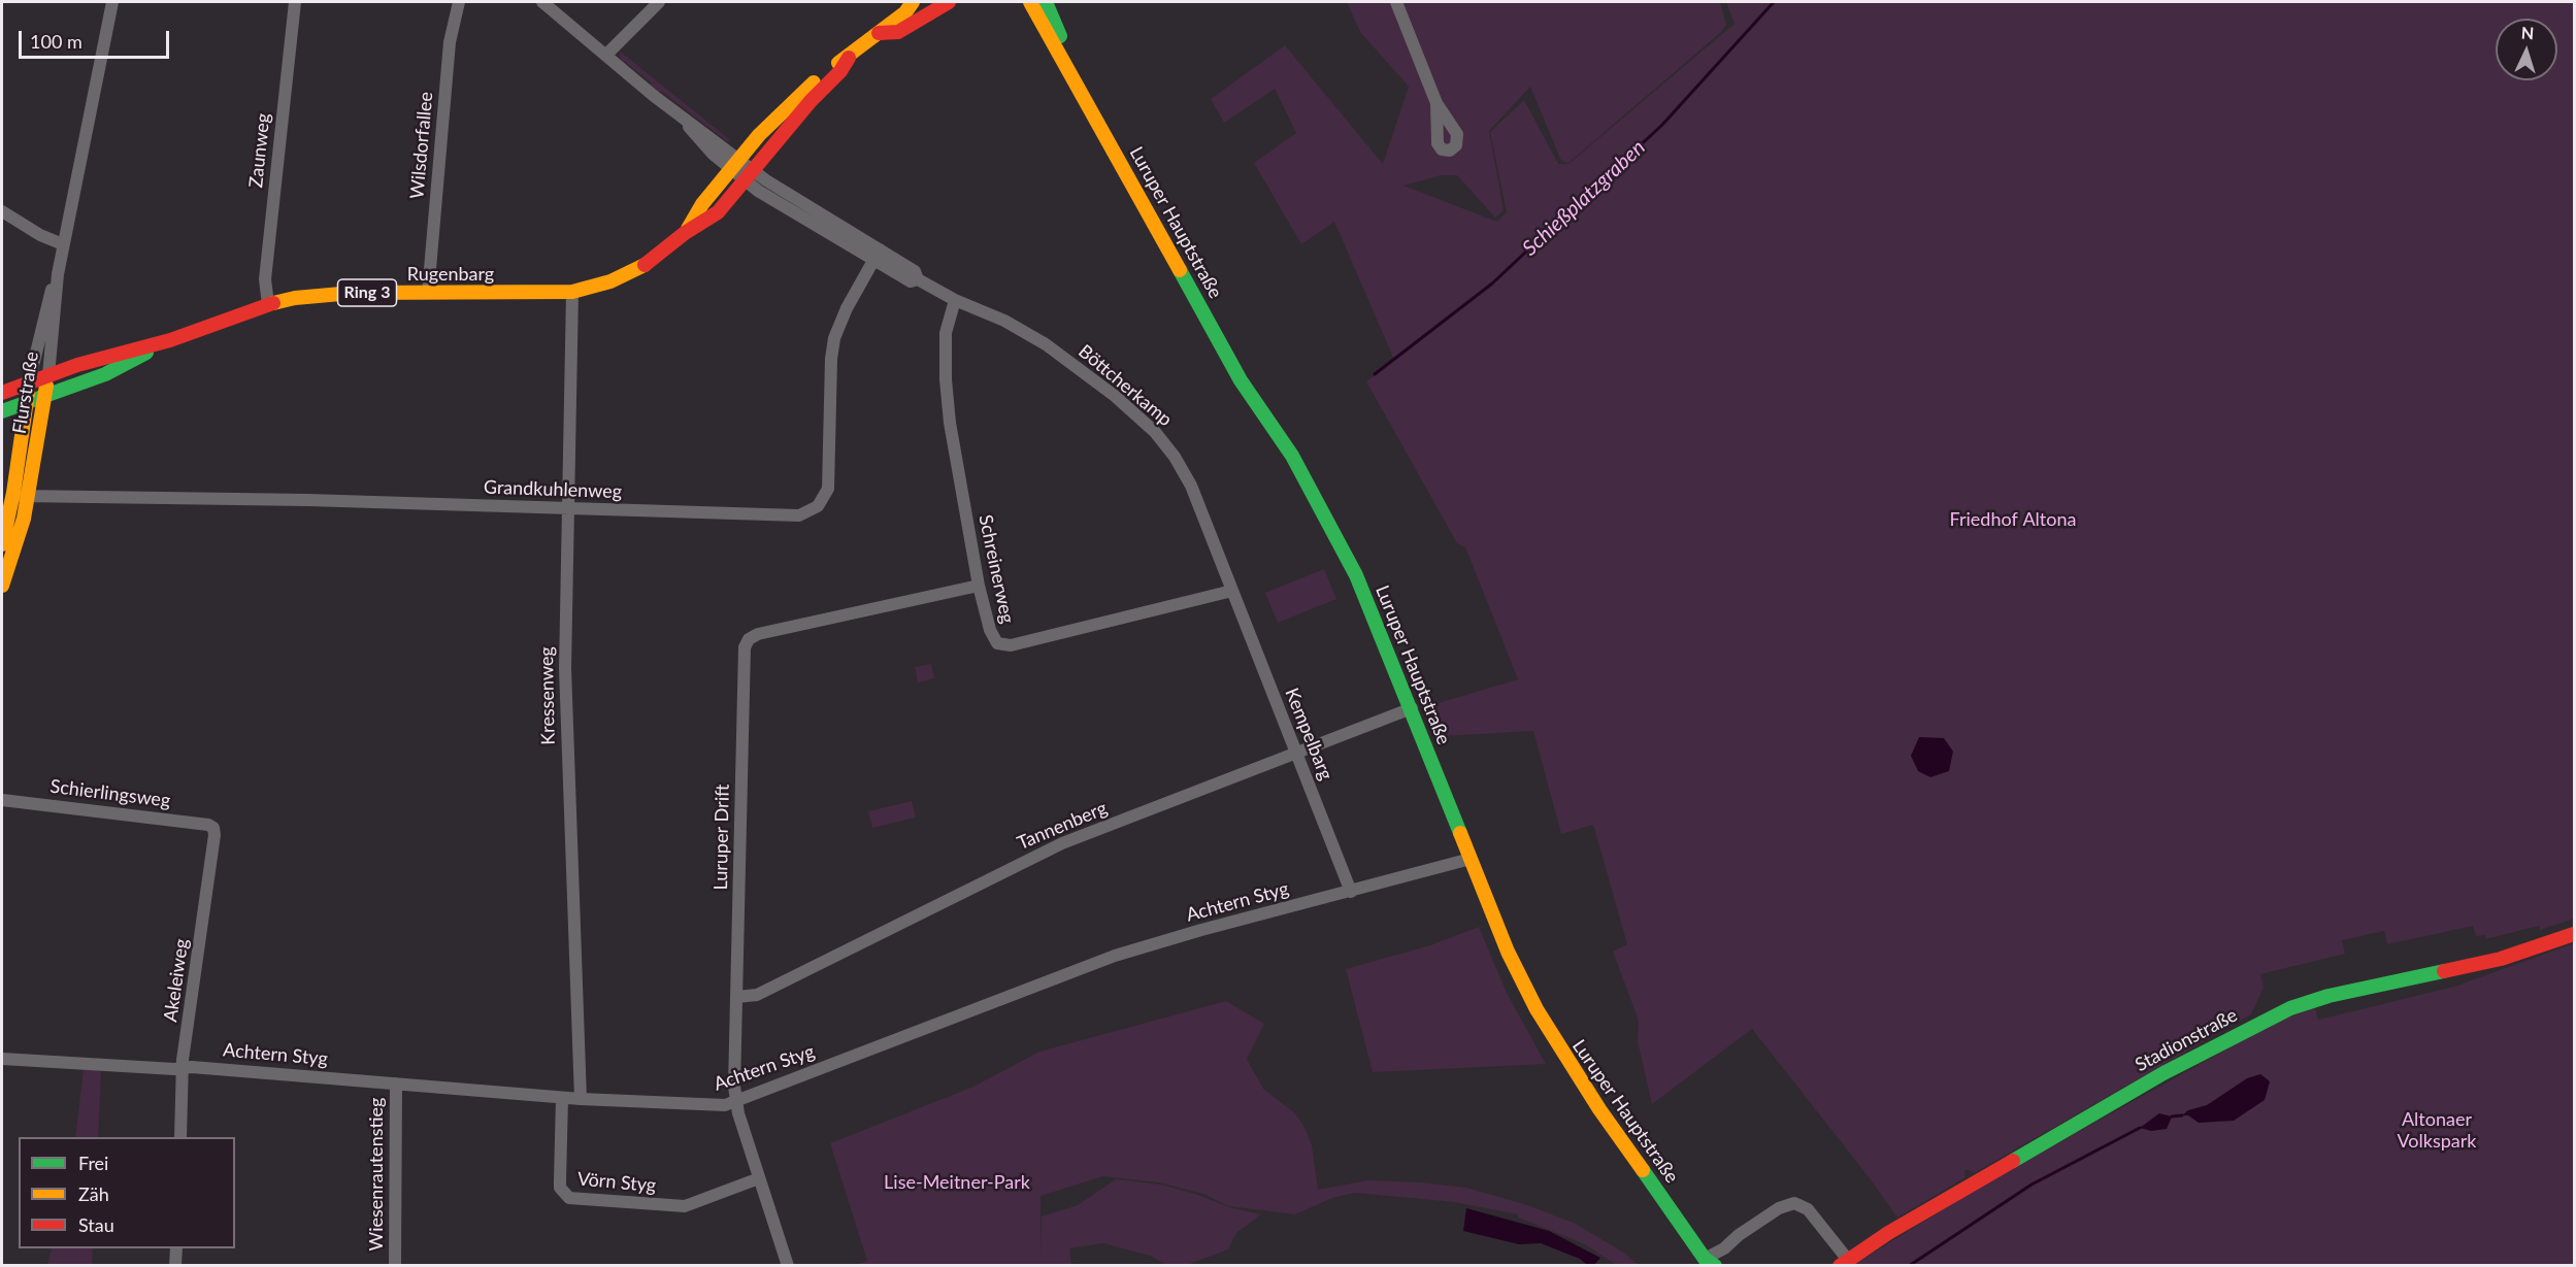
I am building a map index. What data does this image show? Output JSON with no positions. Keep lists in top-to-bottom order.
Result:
{
  "streets": {
    "main road": [
      "Luruper Hauptstraße",
      "Rugenbarg",
      "Ring 3",
      "Flurstraße",
      "Stadionstraße"
    ],
    "street": [
      "Wilsdorfallee",
      "Zaunweg",
      "Böttcherkamp",
      "Grandkuhlenweg",
      "Schreinerweg",
      "Kressenweg",
      "Kempelbarg",
      "Schierlingsweg",
      "Tannenberg",
      "Luruper Drift",
      "Achtern Styg",
      "Akeleiweg",
      "Wiesenrautenstieg",
      "Vörn Styg"
    ]
  },
  "crossings": [
    ["Wilsdorfallee", "Rugenbarg"],
    ["Zaunweg", "Rugenbarg"],
    ["Luruper Hauptstraße", "Tannenberg"],
    ["Luruper Hauptstraße", "Achtern Styg"],
    ["Luruper Hauptstraße", "Stadionstraße"],
    ["Rugenbarg", "Böttcherkamp"],
    ["Rugenbarg", "Flurstraße"],
    ["Rugenbarg", "Kressenweg"],
    ["Böttcherkamp", "Grandkuhlenweg"],
    ["Böttcherkamp", "Schreinerweg"],
    ["Böttcherkamp", "Kempelbarg"],
    ["Flurstraße", "Grandkuhlenweg"],
    ["Grandkuhlenweg", "Kressenweg"],
    ["Schreinerweg", "Kempelbarg"],
    ["Schreinerweg", "Luruper Drift"],
    ["Kressenweg", "Achtern Styg"],
    ["Kempelbarg", "Tannenberg"],
    ["Kempelbarg", "Achtern Styg"],
    ["Schierlingsweg", "Akeleiweg"],
    ["Tannenberg", "Luruper Drift"],
    ["Luruper Drift", "Achtern Styg"],
    ["Luruper Drift", "Vörn Styg"],
    ["Achtern Styg", "Akeleiweg"],
    ["Achtern Styg", "Wiesenrautenstieg"],
    ["Achtern Styg", "Vörn Styg"]
  ],
  "water": ["Schießplatzgraben"],
  "parks": ["Friedhof Altona", "Altonaer Volkspark", "Lise-Meitner-Park"],
  "legend": ["Frei", "Zäh", "Stau"],
  "scale_bar": "100 m",
  "north": "top"
}
